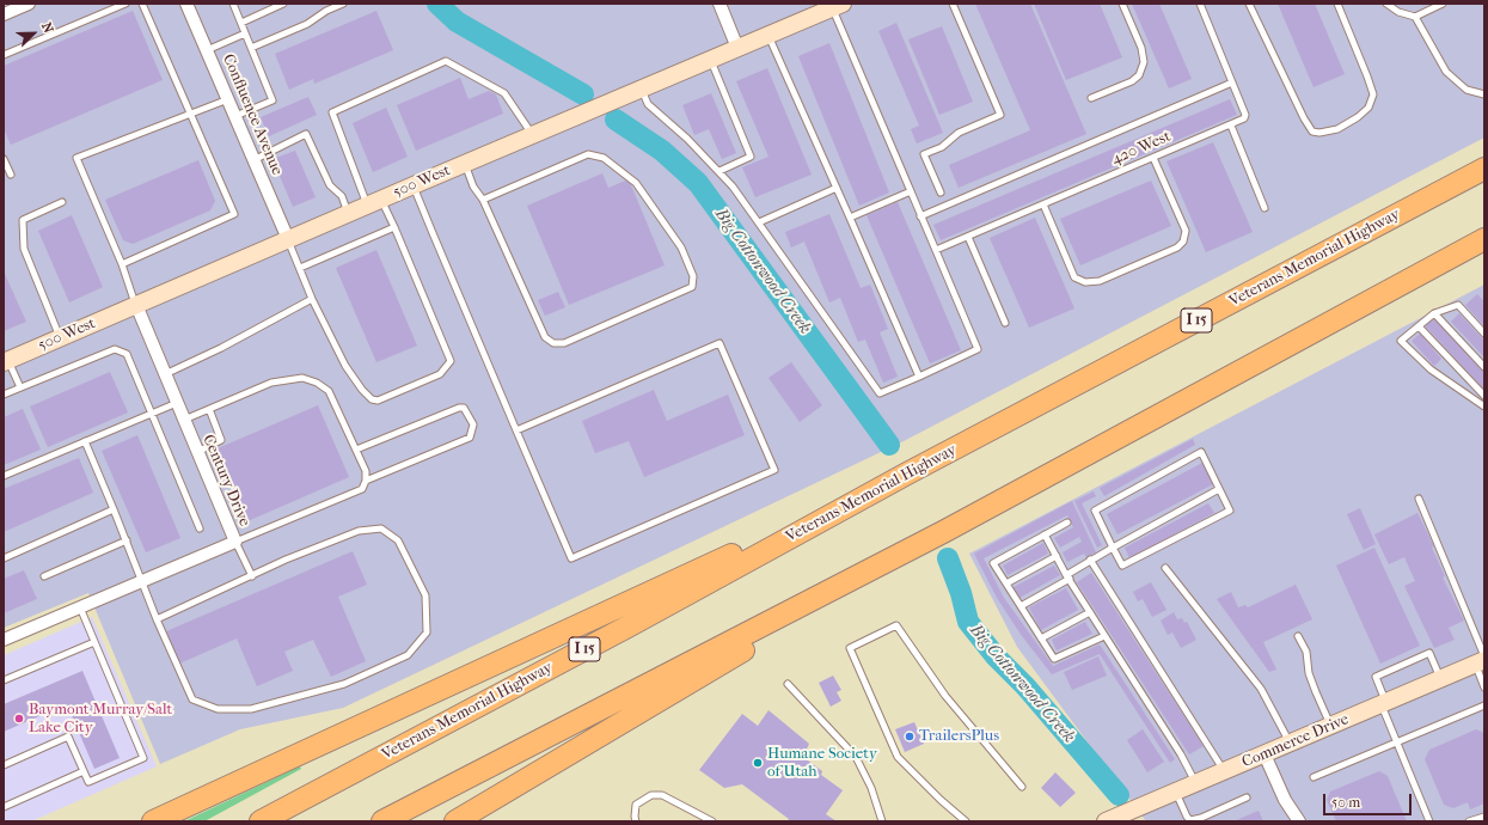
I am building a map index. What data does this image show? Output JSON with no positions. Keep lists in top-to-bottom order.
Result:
{
  "streets": {
    "highway": ["Veterans Memorial Highway", "I 15"],
    "main road": ["500 West", "Commerce Drive"],
    "street": ["Confluence Avenue", "Century Drive"],
    "lane": ["420 West"]
  },
  "crossings": [
    ["Confluence Avenue", "500 West"],
    ["500 West", "Century Drive"]
  ],
  "water": ["Big Cottonwood Creek"],
  "places": ["Baymont Murray/Salt Lake City", "TrailersPlus", "Humane Society of Utah"],
  "scale_bar": "50 m",
  "north": "top right"
}
